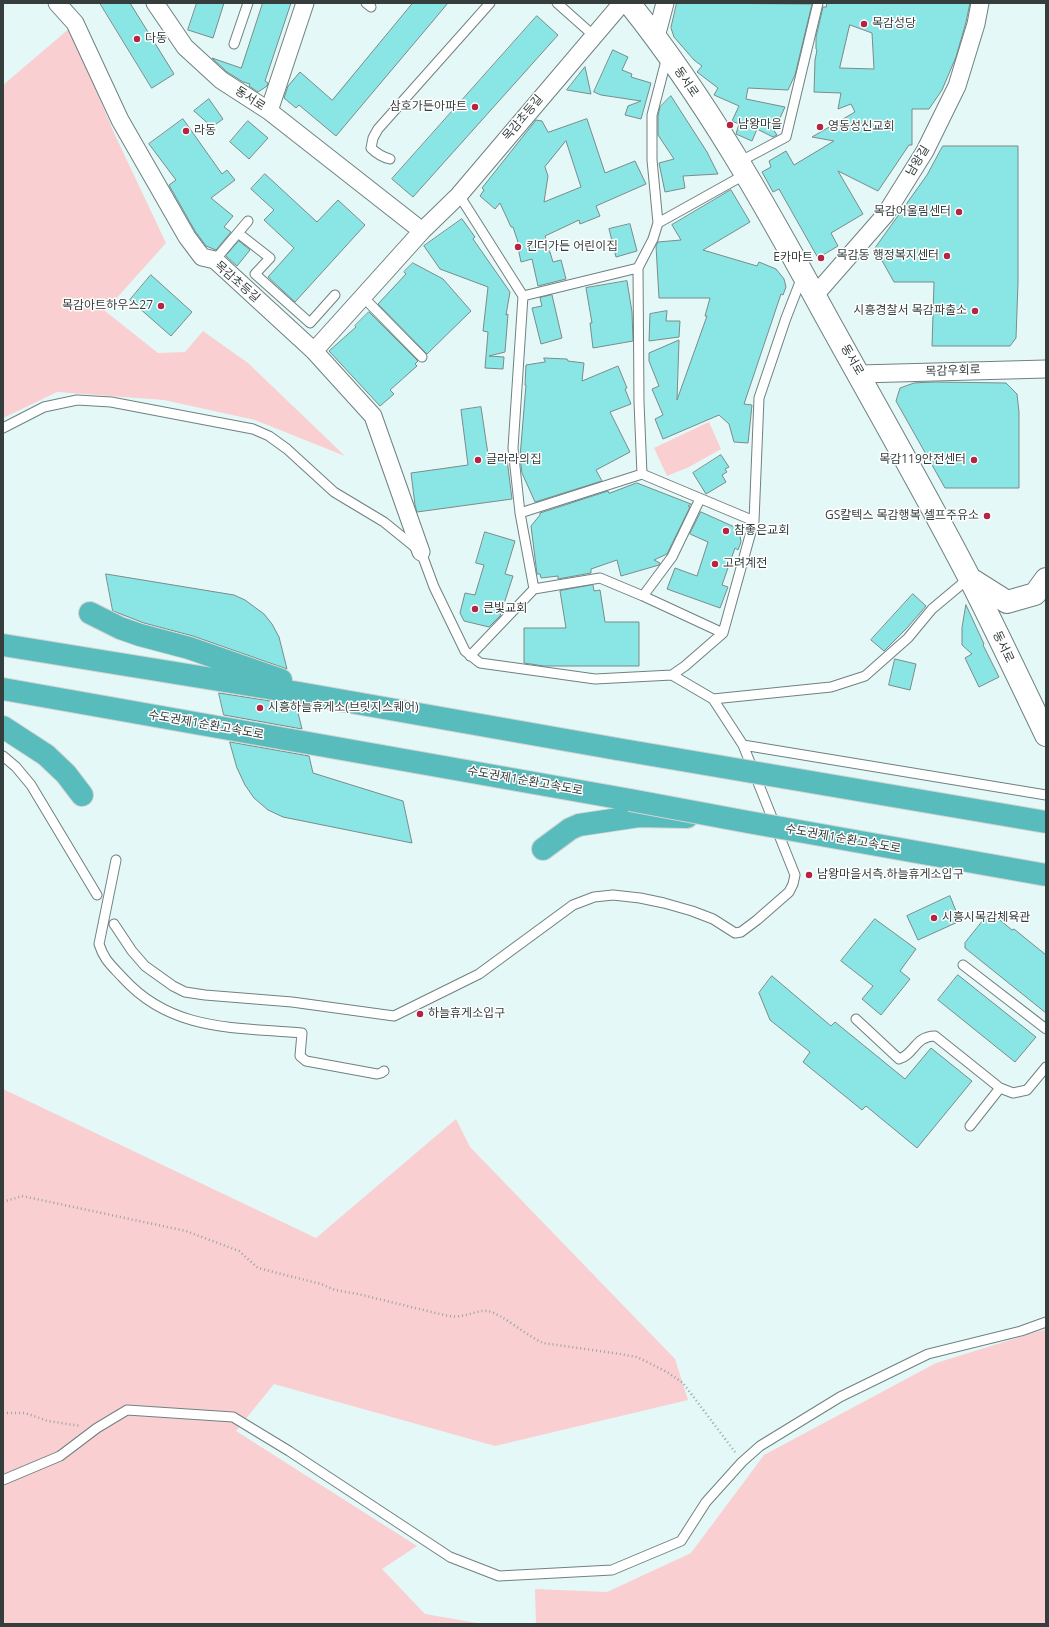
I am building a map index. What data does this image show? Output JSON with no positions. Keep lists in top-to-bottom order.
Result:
{
  "streets": {
    "highway": ["수도권제1순환고속도로"],
    "street": [
      "동서로",
      "목감초등길",
      "남왕길",
      "목감우회로"
    ]
  },
  "crossings": [
    ["동서로", "남왕길"],
    ["동서로", "목감우회로"]
  ],
  "places": [
    "목감성당",
    "다동",
    "삼호가든아파트",
    "남왕마을",
    "영동성신교회",
    "라동",
    "목감어울림센터",
    "킨더가든 어린이집",
    "목감동 행정복지센터",
    "E카마트",
    "목감아트하우스27",
    "시흥경찰서 목감파출소",
    "글라라의집",
    "목감119안전센터",
    "GS칼텍스 목감행복 셀프주유소",
    "참좋은교회",
    "고려계전",
    "큰빛교회",
    "시흥하늘휴게소(브릿지스퀘어)",
    "남왕마을서측.하늘휴게소입구",
    "시흥시목감체육관",
    "하늘휴게소입구"
  ]
}
